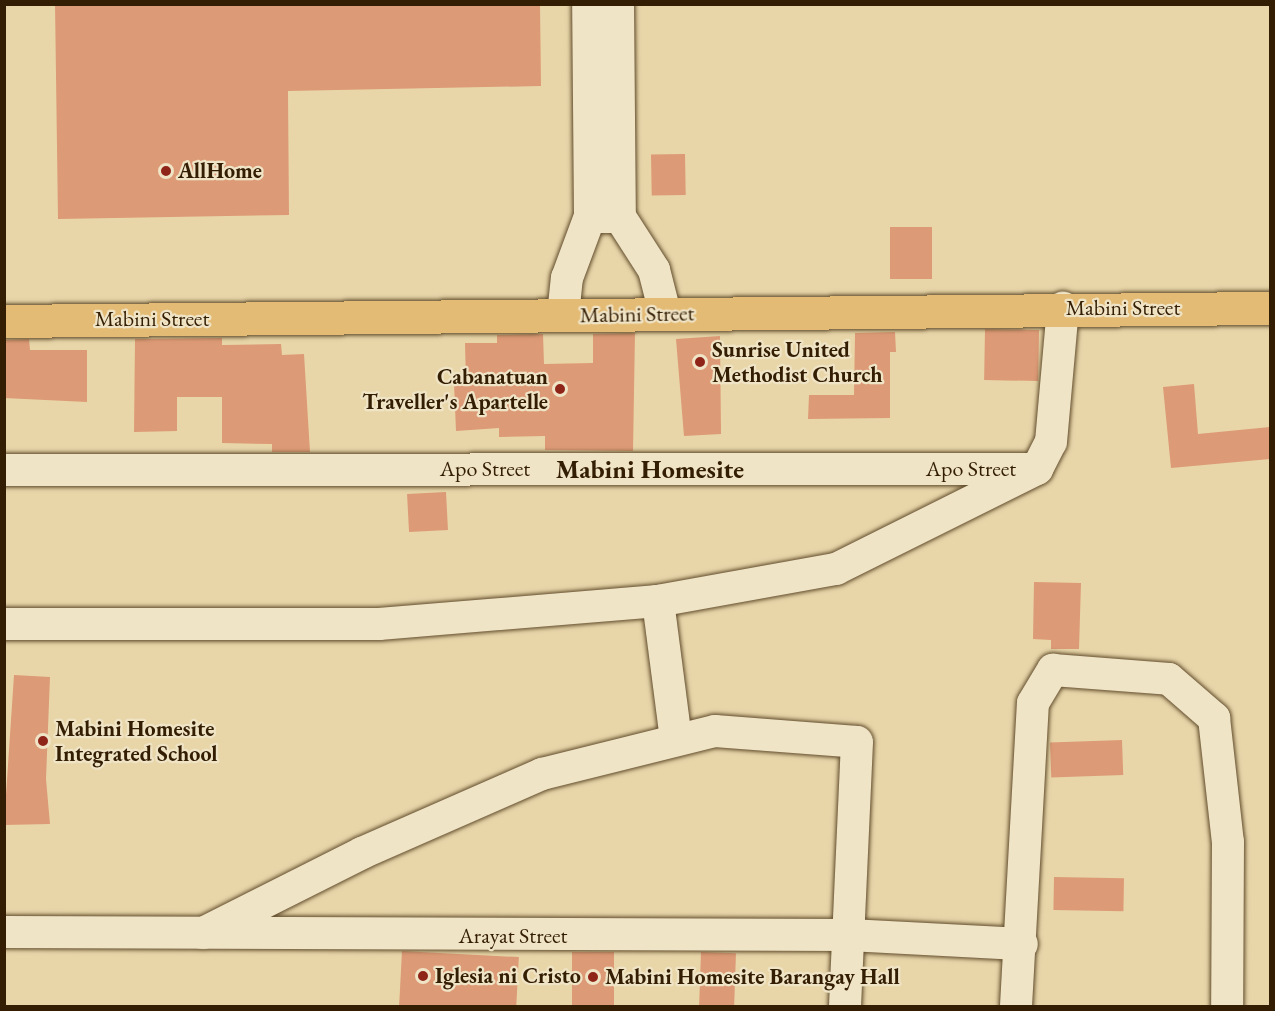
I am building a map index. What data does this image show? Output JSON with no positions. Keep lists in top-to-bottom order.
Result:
{
  "streets": {
    "main road": ["Mabini Street"],
    "street": ["Apo Street", "Arayat Street"]
  },
  "districts": ["Mabini Homesite"],
  "places": [
    "AllHome",
    "Sunrise United Methodist Church",
    "Cabanatuan Traveller's Apartelle",
    "Mabini Homesite Integrated School",
    "Iglesia ni Cristo",
    "Mabini Homesite Barangay Hall"
  ]
}
